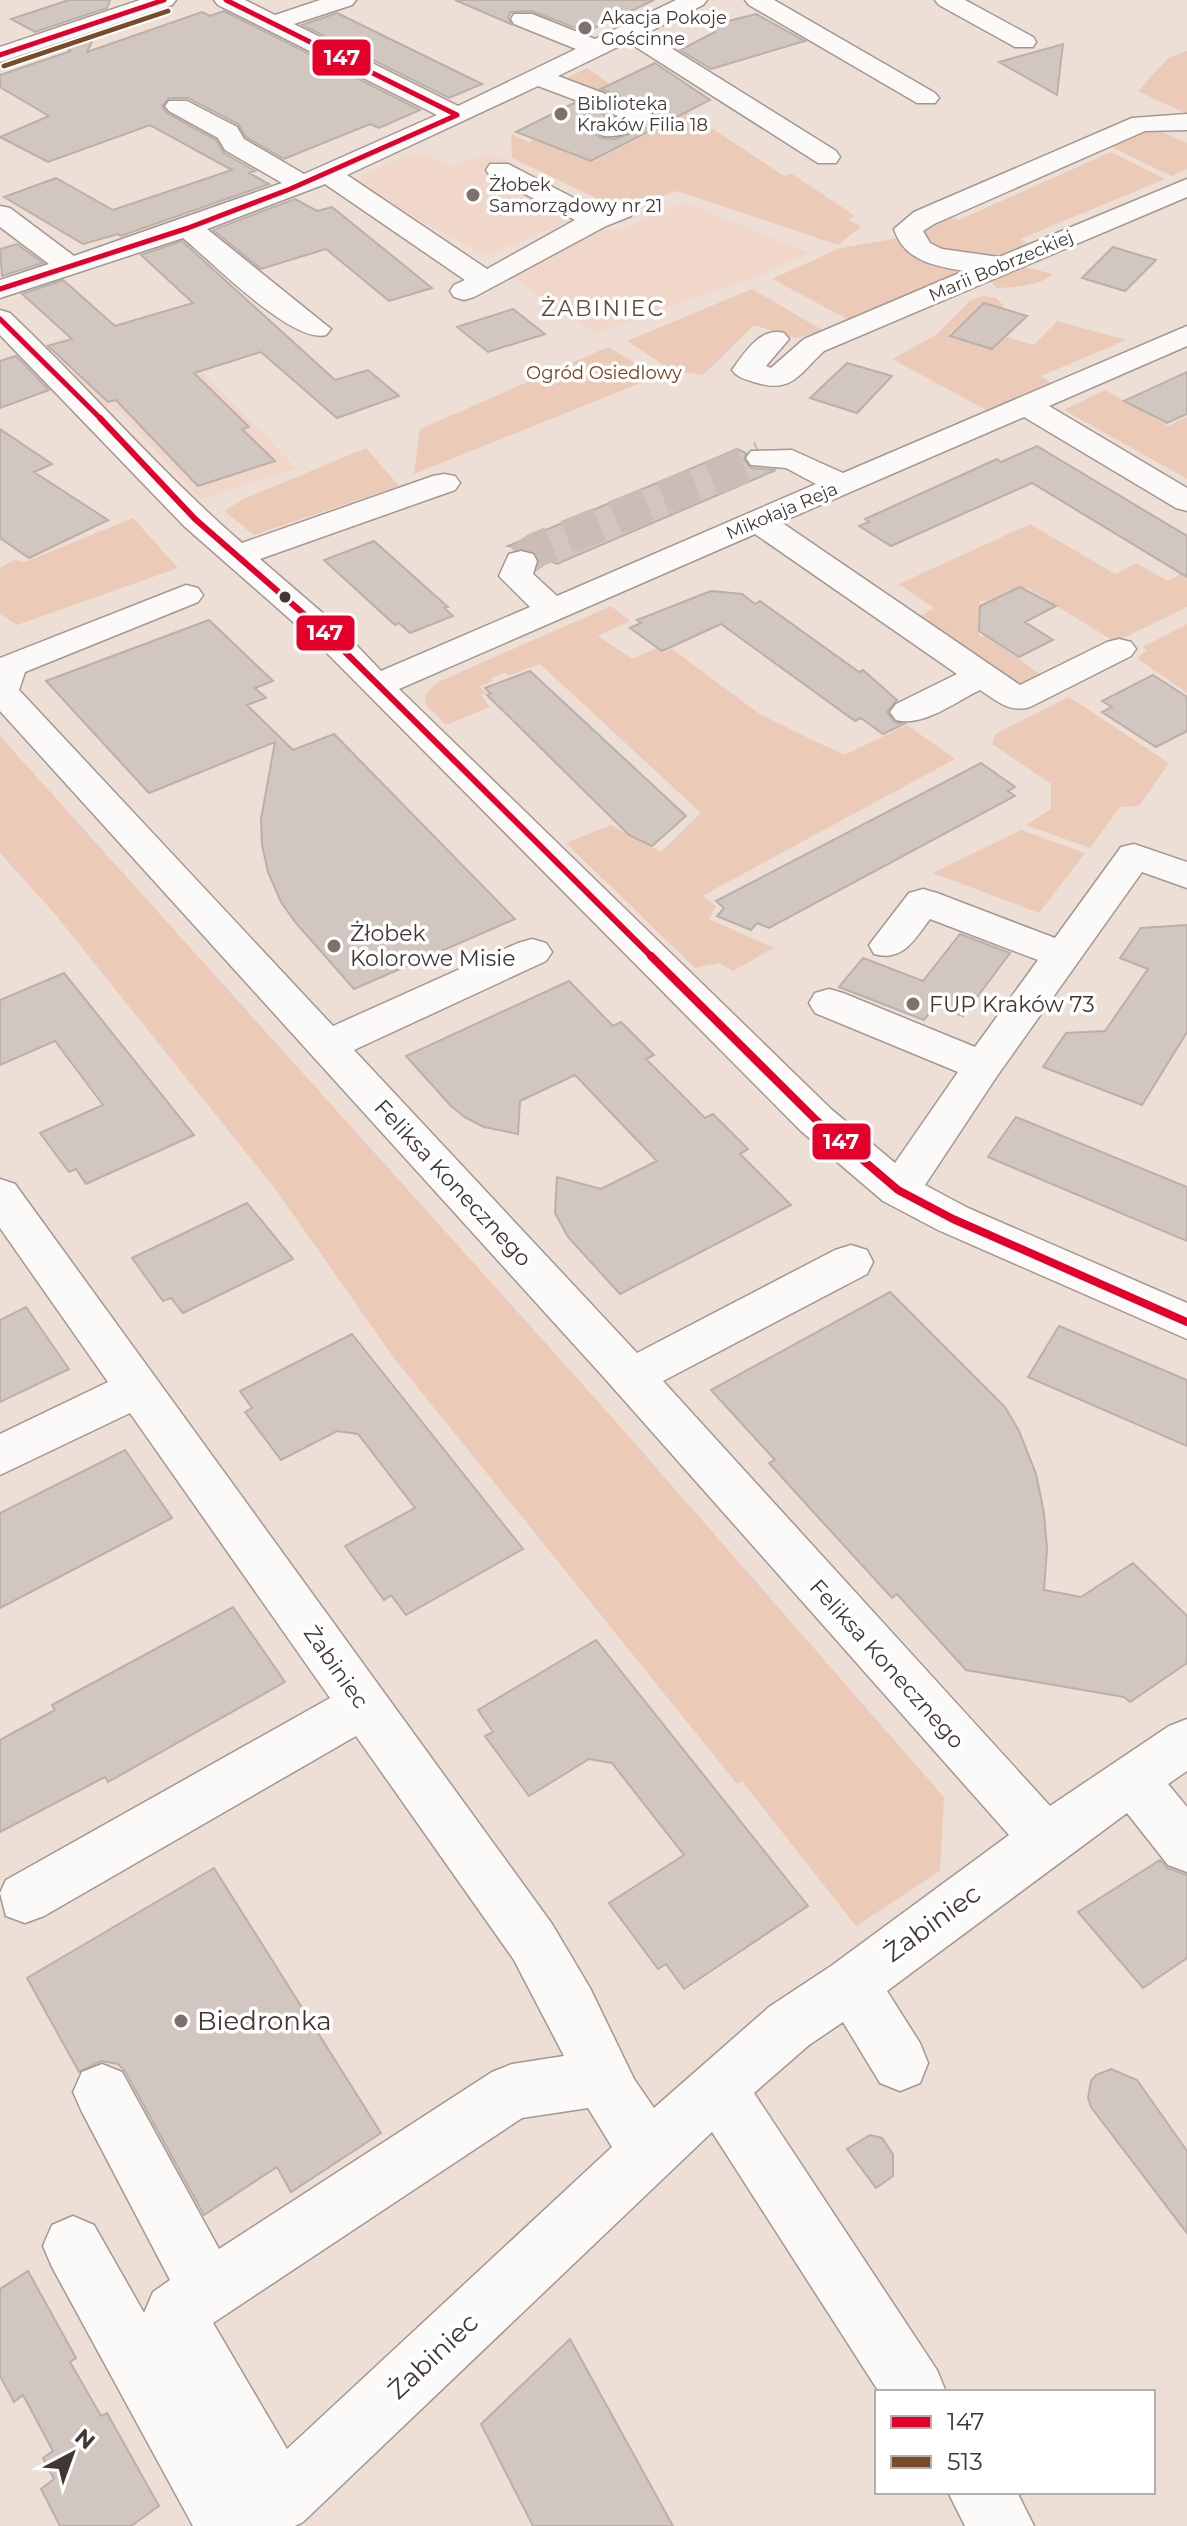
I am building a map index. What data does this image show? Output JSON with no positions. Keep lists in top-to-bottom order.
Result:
{
  "streets": {
    "street": [
      "Marii Bobrzeckiej",
      "Mikołaja Reja",
      "Feliksa Konecznego",
      "Żabiniec"
    ]
  },
  "crossings": [
    ["Feliksa Konecznego", "Żabiniec"]
  ],
  "districts": ["ŻABINIEC"],
  "parks": ["Ogród Osiedlowy"],
  "places": [
    "Akacja Pokoje Gościnne",
    "Biblioteka Kraków Filia 18",
    "Żłobek Samorządowy nr 21",
    "Żłobek Kolorowe Misie",
    "FUP Kraków 73",
    "Biedronka"
  ],
  "lines": ["transit line 147", "transit line 513"],
  "legend": ["147", "513"],
  "north": "top right"
}
